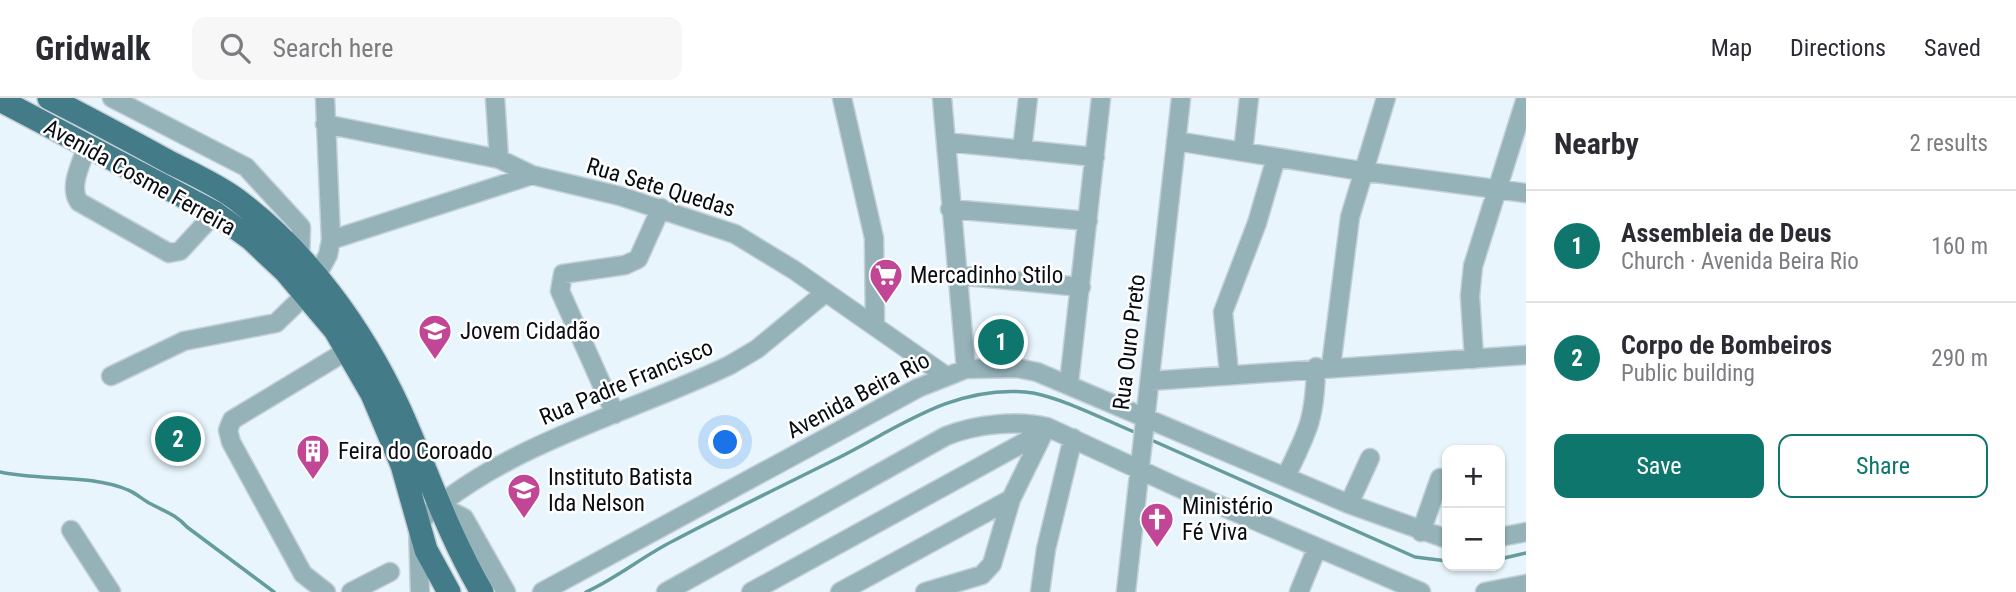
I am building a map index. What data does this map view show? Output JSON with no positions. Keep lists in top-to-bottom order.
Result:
{
  "streets": {
    "main road": ["Avenida Cosme Ferreira"],
    "street": [
      "Rua Sete Quedas",
      "Rua Ouro Preto",
      "Rua Padre Francisco",
      "Avenida Beira Rio"
    ]
  },
  "crossings": [
    ["Avenida Cosme Ferreira", "Rua Padre Francisco"],
    ["Rua Sete Quedas", "Rua Padre Francisco"],
    ["Rua Sete Quedas", "Avenida Beira Rio"],
    ["Rua Ouro Preto", "Avenida Beira Rio"]
  ],
  "places": {
    "supermarket": ["Mercadinho Stilo"],
    "school or university": ["Jovem Cidadão", "Instituto Batista Ida Nelson"],
    "building": ["Feira do Coroado"],
    "church": ["Ministério Fé Viva"]
  },
  "page": {
    "header": "Gridwalk",
    "search": "Search here",
    "nav": ["Map", "Directions", "Saved"],
    "heading": ["Nearby", "2 results"],
    "list": [
      {
        "mark": "1",
        "name": "Assembleia de Deus",
        "note": "Church · Avenida Beira Rio",
        "value": "160 m"
      },
      {
        "mark": "2",
        "name": "Corpo de Bombeiros",
        "note": "Public building",
        "value": "290 m"
      }
    ],
    "pins": ["1", "2"],
    "buttons": ["Save", "Share"],
    "map_buttons": ["+", "−"]
  }
}
